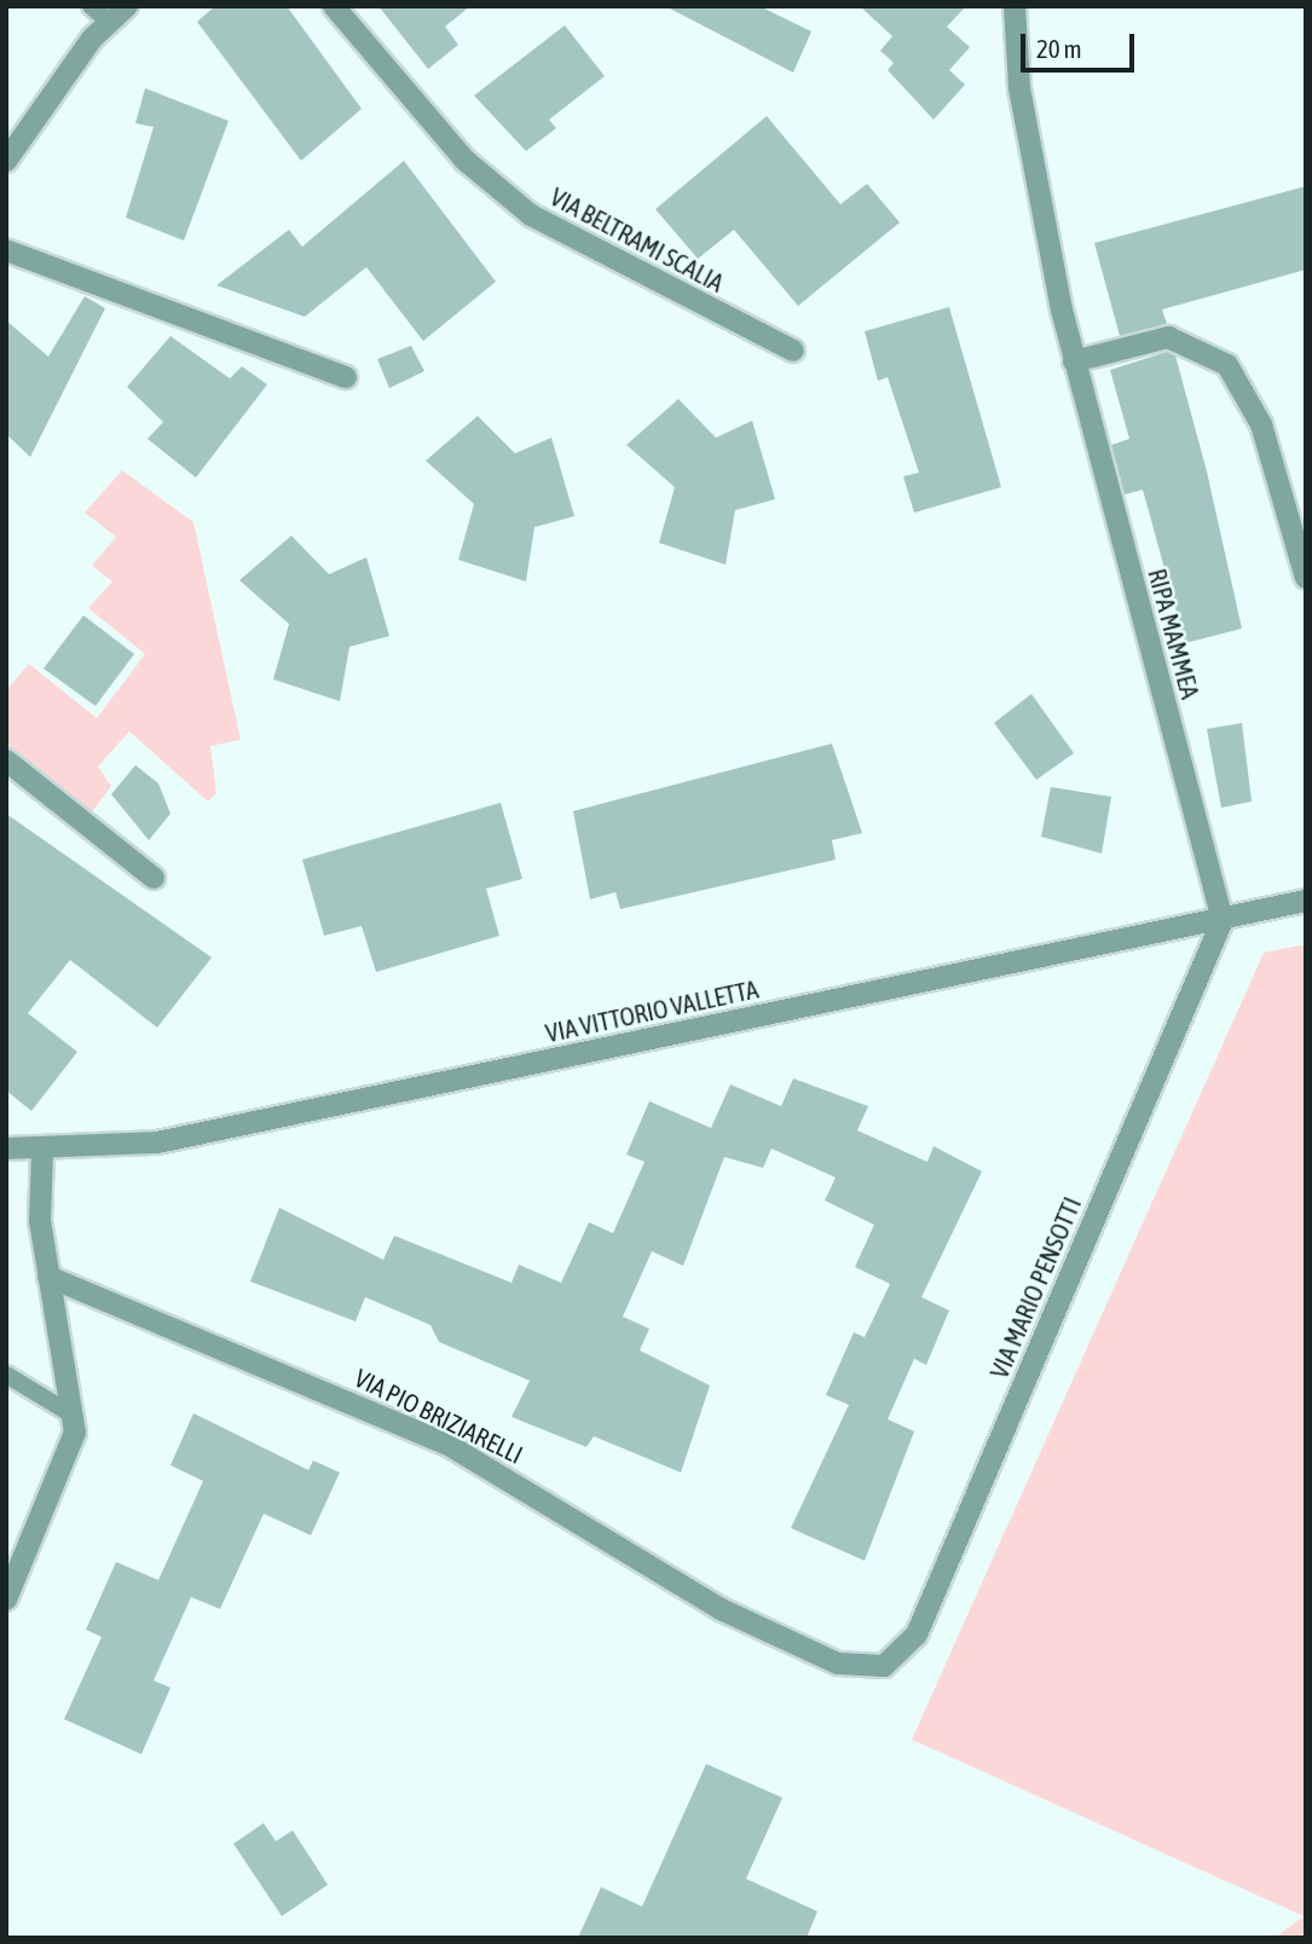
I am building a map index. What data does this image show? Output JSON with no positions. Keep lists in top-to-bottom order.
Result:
{
  "streets": {
    "street": [
      "VIA BELTRAMI SCALIA",
      "RIPA MAMMEA",
      "VIA VITTORIO VALLETTA",
      "VIA MARIO PENSOTTI",
      "VIA PIO BRIZIARELLI"
    ]
  },
  "crossings": [
    ["RIPA MAMMEA", "VIA VITTORIO VALLETTA"],
    ["RIPA MAMMEA", "VIA MARIO PENSOTTI"],
    ["VIA VITTORIO VALLETTA", "VIA MARIO PENSOTTI"],
    ["VIA MARIO PENSOTTI", "VIA PIO BRIZIARELLI"]
  ],
  "scale_bar": "20 m"
}
